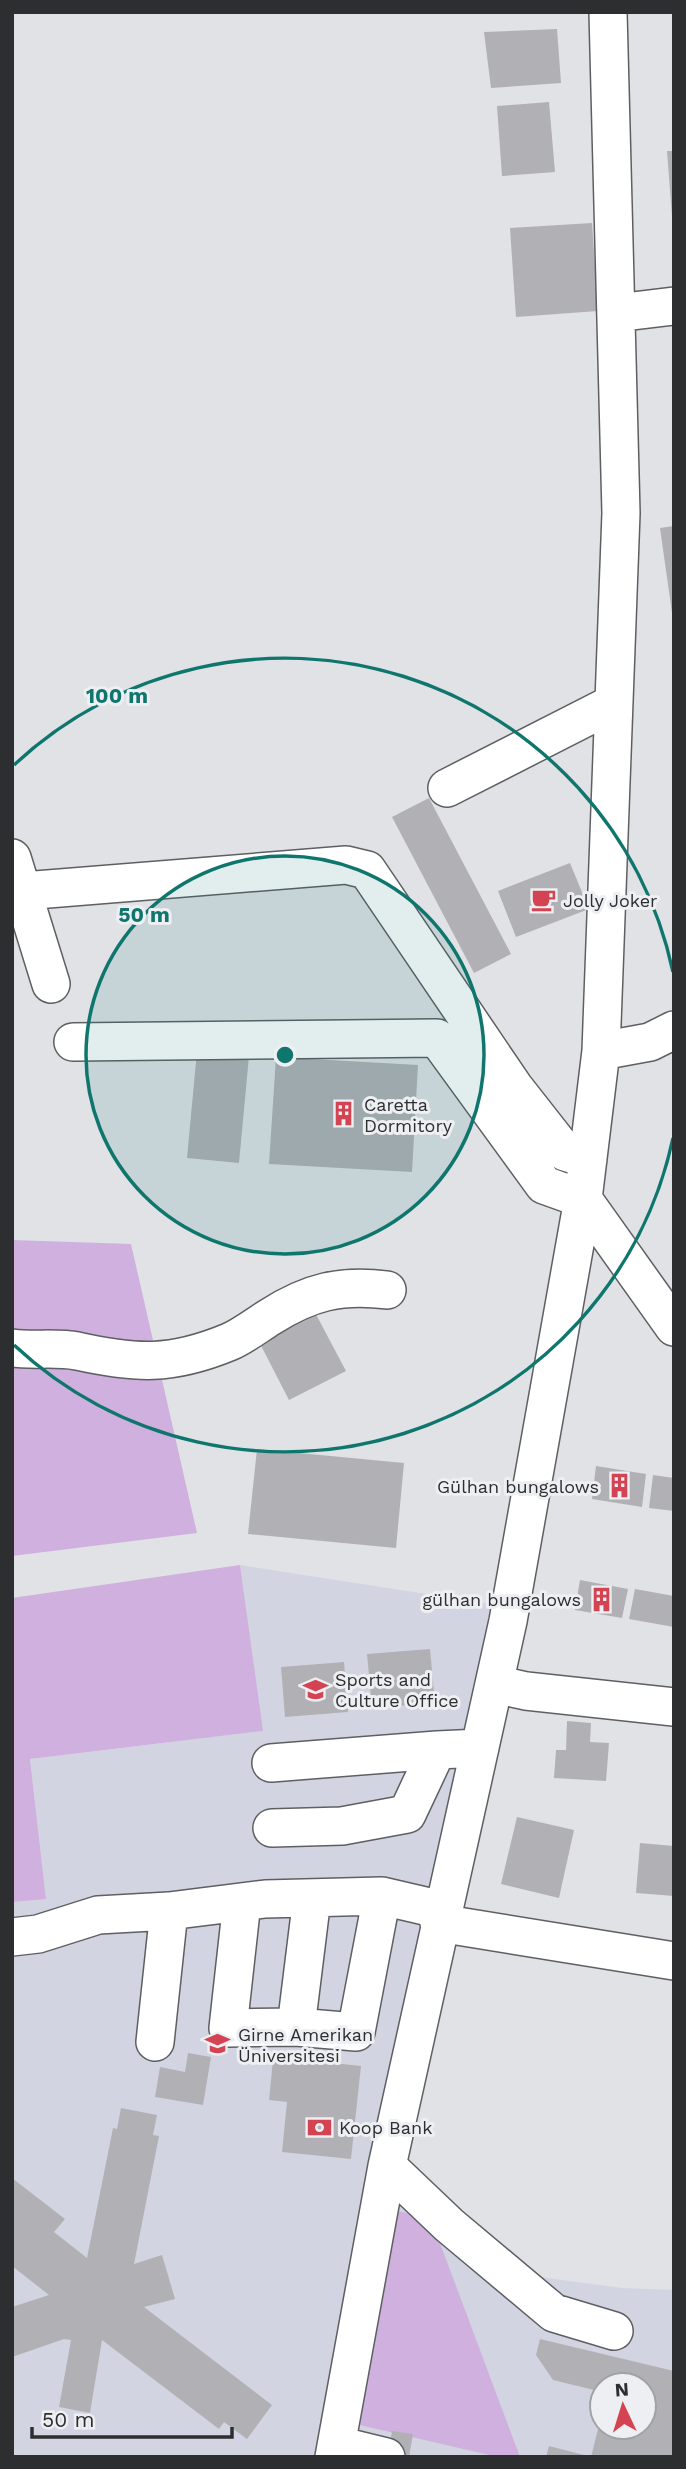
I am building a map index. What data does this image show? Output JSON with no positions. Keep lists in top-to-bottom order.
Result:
{
  "places": {
    "cafe": ["Jolly Joker"],
    "building": ["Caretta Dormitory", "Gülhan bungalows", "gülhan bungalows"],
    "school or university": ["Sports and Culture Office", "Girne Amerikan Üniversitesi"],
    "bank": ["Koop Bank"]
  },
  "scale_bar": "50 m",
  "north": "top",
  "rings": ["100 m", "50 m"]
}
